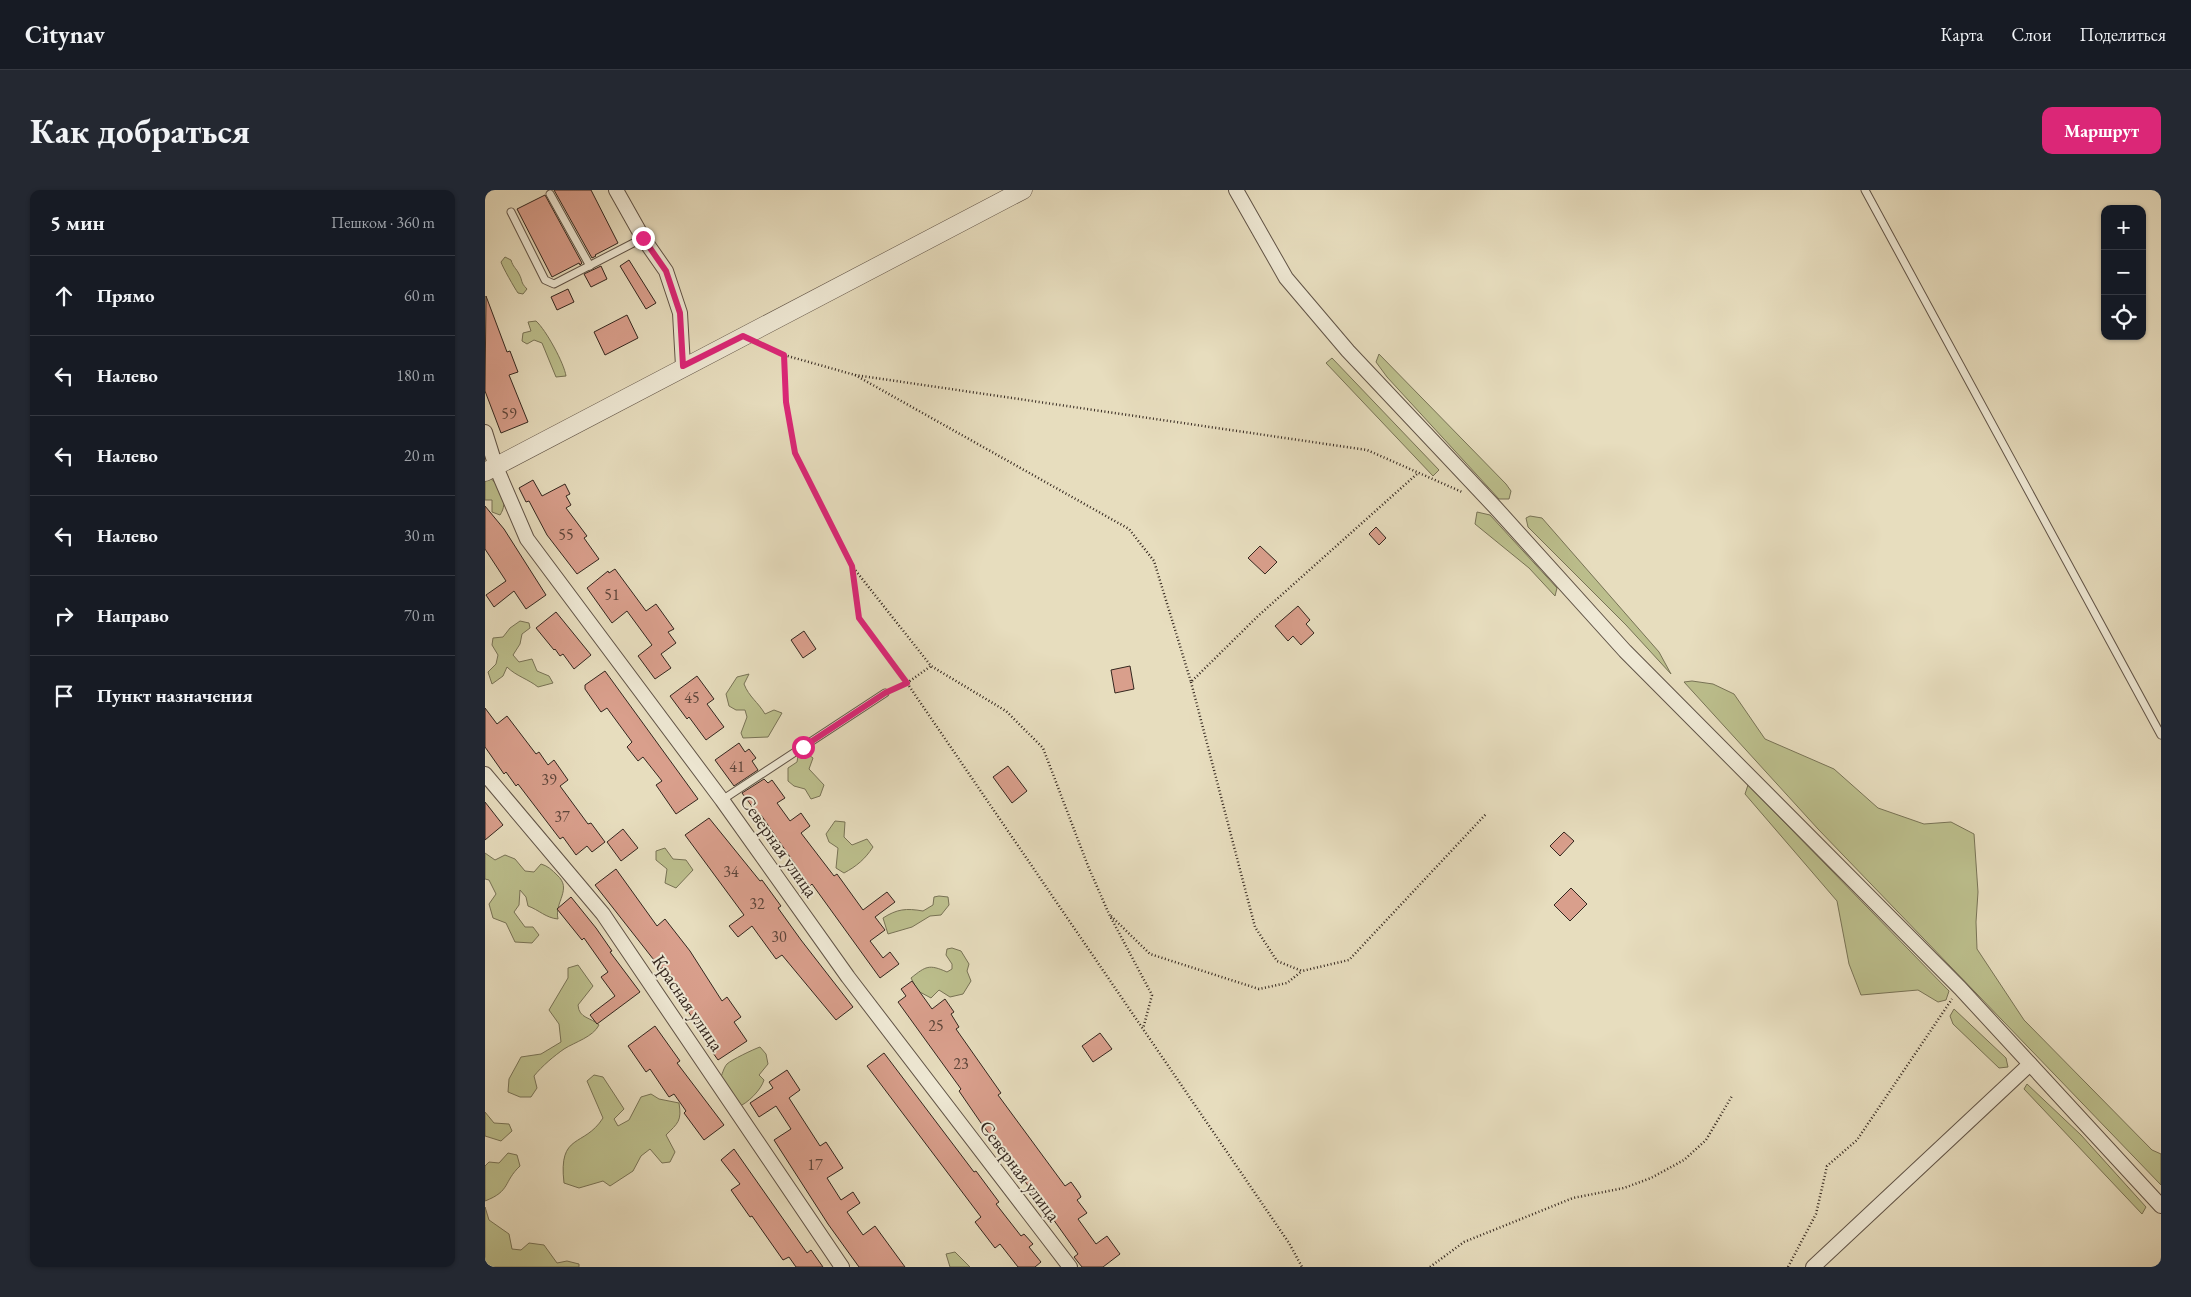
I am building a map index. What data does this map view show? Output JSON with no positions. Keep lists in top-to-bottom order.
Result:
{
  "streets": {
    "street": ["Северная улица", "Красная улица"]
  },
  "house_numbers": [
    "59",
    "55",
    "51",
    "45",
    "41",
    "39",
    "37",
    "34",
    "32",
    "30",
    "25",
    "23",
    "17"
  ],
  "page": {
    "header": "Citynav",
    "nav": ["Карта", "Слои", "Поделиться"],
    "buttons": "Маршрут",
    "title": "Как добраться",
    "heading": ["5 мин", "Пешком · 360 m"],
    "map_buttons": ["+", "−"],
    "list": [
      ["Прямо", "60 m"],
      ["Налево", "180 m"],
      ["Налево", "20 m"],
      ["Налево", "30 m"],
      ["Направо", "70 m"],
      "Пункт назначения"
    ]
  }
}
